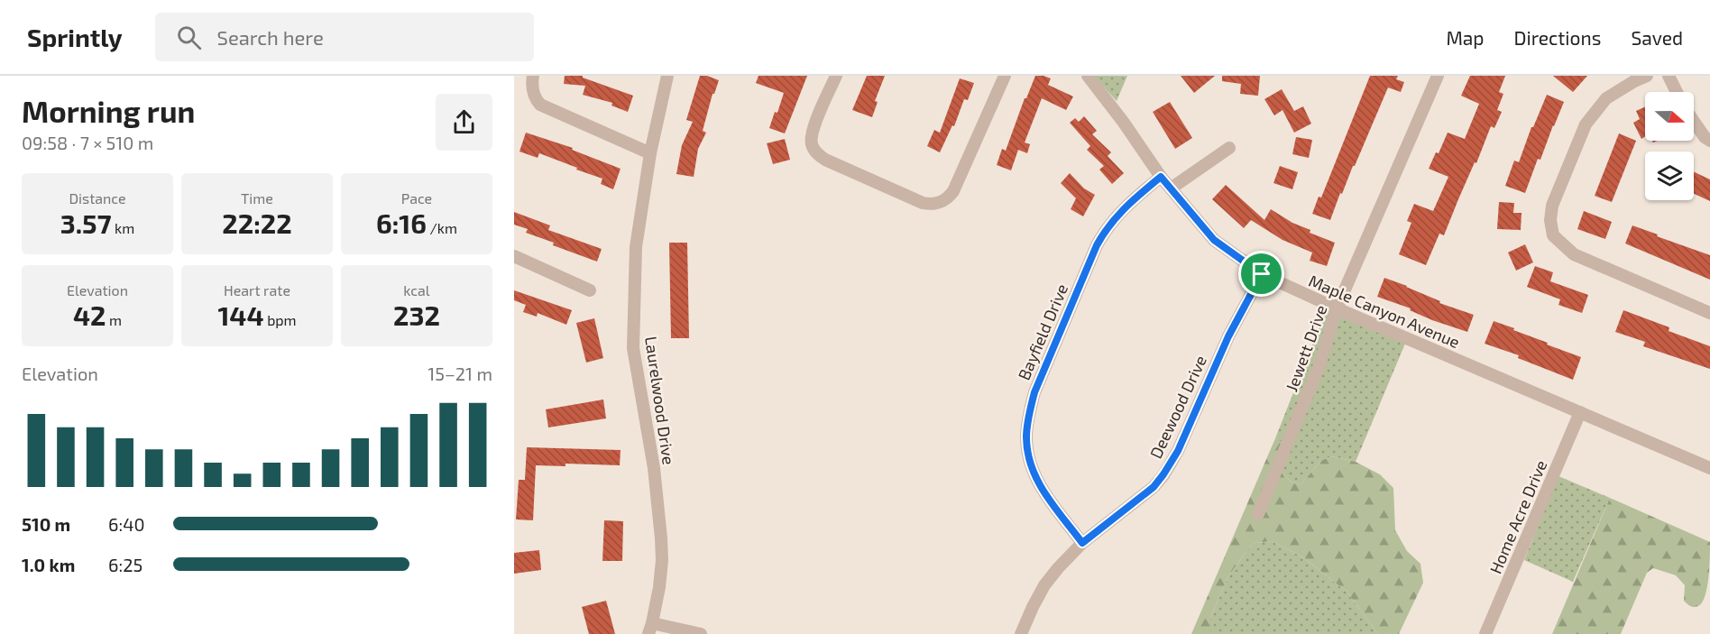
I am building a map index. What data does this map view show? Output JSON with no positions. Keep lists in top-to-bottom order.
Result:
{
  "streets": {
    "street": [
      "Maple Canyon Avenue",
      "Bayfield Drive",
      "Jewett Drive",
      "Laurelwood Drive",
      "Deewood Drive",
      "Home Acre Drive"
    ]
  },
  "crossings": [
    ["Maple Canyon Avenue", "Bayfield Drive"],
    ["Maple Canyon Avenue", "Jewett Drive"],
    ["Maple Canyon Avenue", "Deewood Drive"],
    ["Maple Canyon Avenue", "Home Acre Drive"],
    ["Bayfield Drive", "Deewood Drive"]
  ],
  "north": "right",
  "page": {
    "header": "Sprintly",
    "search": "Search here",
    "nav": ["Map", "Directions", "Saved"],
    "heading": ["Morning run", "09:58 · 7 × 510 m"],
    "stats": [
      ["Distance", "3.57 km"],
      ["Time", "22:22"],
      ["Pace", "6:16 /km"],
      ["Elevation", "42 m"],
      ["Heart rate", "144 bpm"],
      ["kcal", "232"]
    ],
    "chart": ["Elevation", "15–21 m"],
    "list": [
      {
        "name": "510 m",
        "note": "6:40"
      },
      {
        "name": "1.0 km",
        "note": "6:25"
      }
    ]
  }
}
